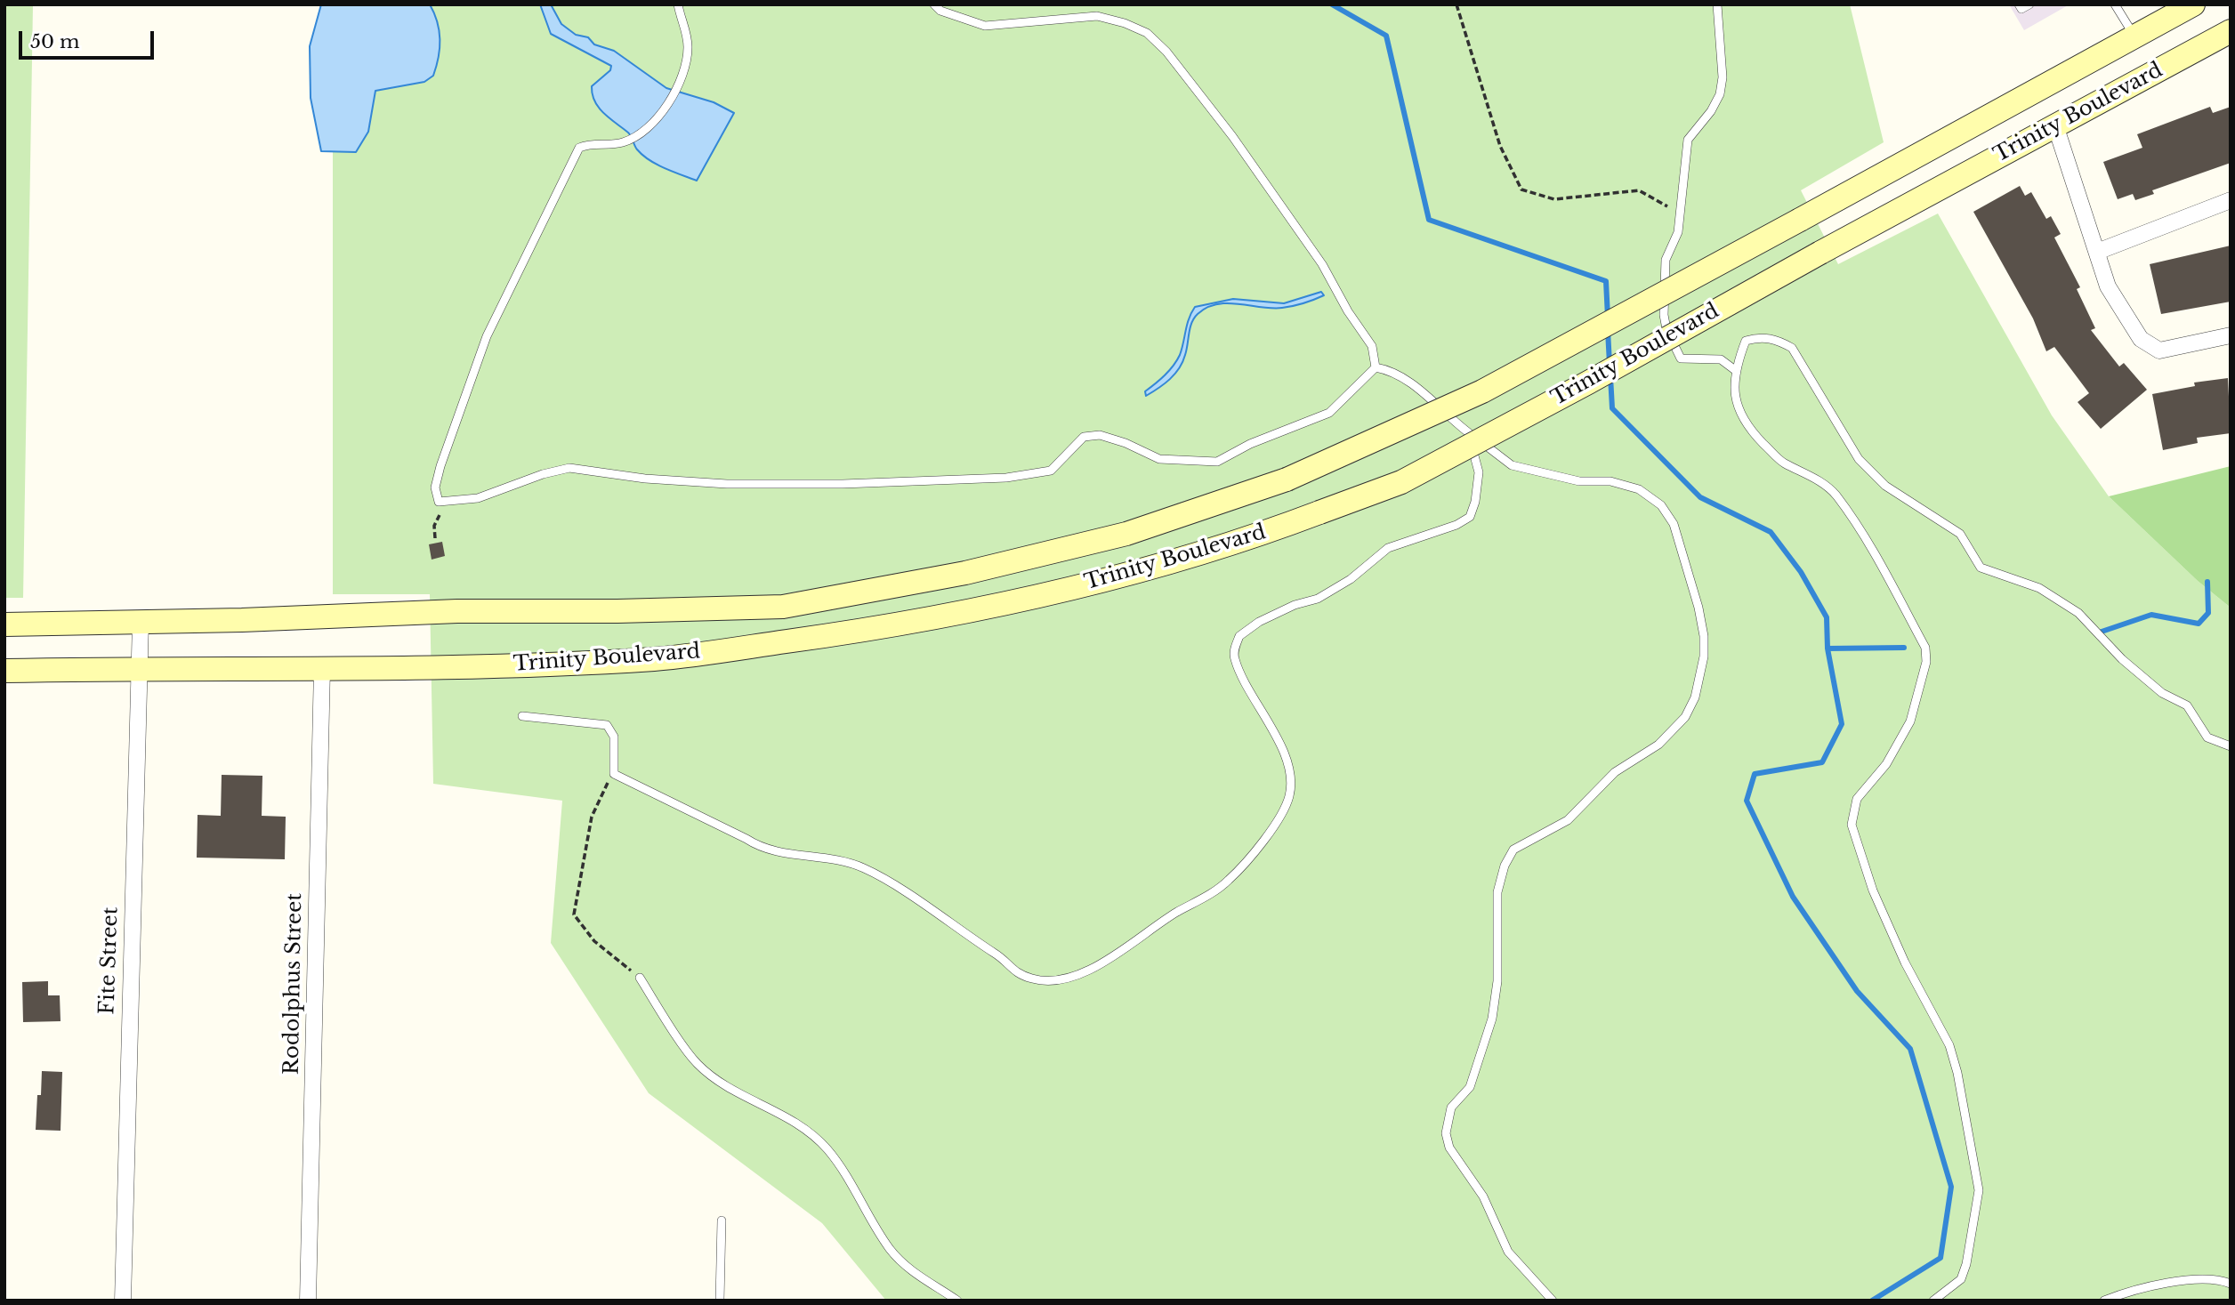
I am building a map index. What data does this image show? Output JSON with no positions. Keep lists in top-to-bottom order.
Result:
{
  "streets": {
    "main road": ["Trinity Boulevard"],
    "street": ["Fite Street", "Rodolphus Street"]
  },
  "crossings": [
    ["Trinity Boulevard", "Fite Street"],
    ["Trinity Boulevard", "Rodolphus Street"]
  ],
  "scale_bar": "50 m"
}
